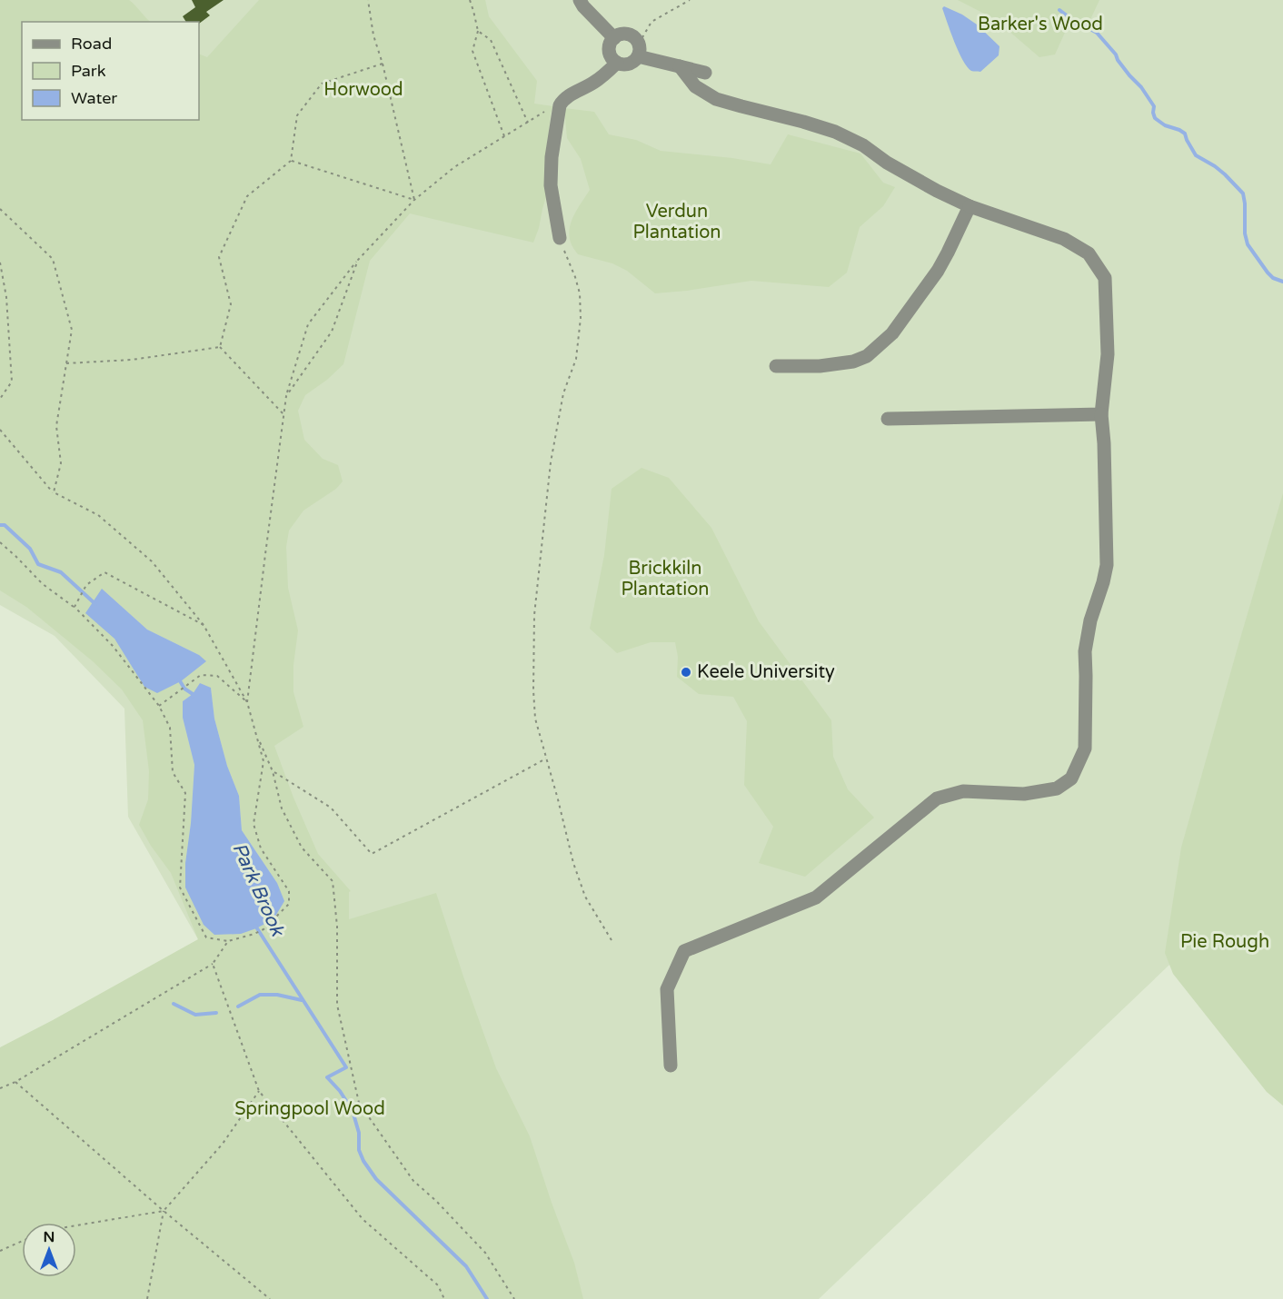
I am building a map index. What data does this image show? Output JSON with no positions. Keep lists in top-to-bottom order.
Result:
{
  "water": ["Park Brook"],
  "parks": [
    "Barker's Wood",
    "Horwood",
    "Verdun Plantation",
    "Brickkiln Plantation",
    "Pie Rough",
    "Springpool Wood"
  ],
  "places": ["Keele University"],
  "legend": ["Road", "Park", "Water"],
  "north": "top"
}
